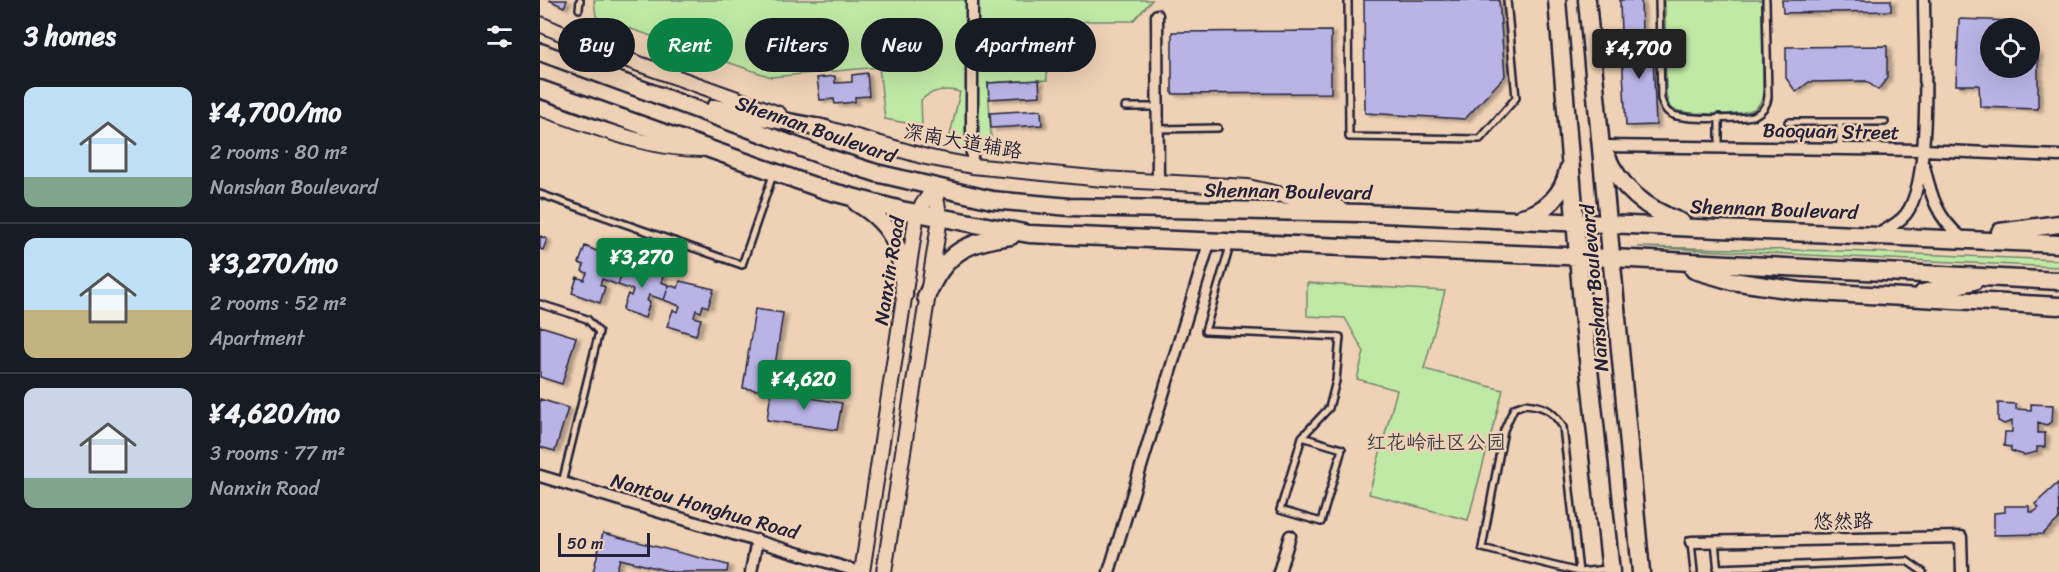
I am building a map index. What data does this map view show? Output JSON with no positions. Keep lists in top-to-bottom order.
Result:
{
  "streets": {
    "main road": [
      "Shennan Boulevard",
      "深南大道辅路",
      "Nanxin Road",
      "Nanshan Boulevard"
    ],
    "street": ["Baoquan Street", "Nantou Honghua Road", "悠然路"]
  },
  "crossings": [
    ["Shennan Boulevard", "深南大道辅路"],
    ["Shennan Boulevard", "Nanxin Road"],
    ["Shennan Boulevard", "Nanshan Boulevard"],
    ["Baoquan Street", "Nanshan Boulevard"],
    ["Nanxin Road", "Nantou Honghua Road"]
  ],
  "parks": ["红花岭社区公园"],
  "scale_bar": "50 m",
  "page": {
    "heading": "3 homes",
    "chip": [
      "Buy",
      "Rent",
      "Filters",
      "New",
      "Apartment"
    ],
    "price": ["¥4,700", "¥3,270", "¥4,620"],
    "list": [
      {
        "name": "¥4,700/mo",
        "note": "2 rooms · 80 m² · Nanshan Boulevard"
      },
      {
        "name": "¥3,270/mo",
        "note": "2 rooms · 52 m² · Apartment"
      },
      {
        "name": "¥4,620/mo",
        "note": "3 rooms · 77 m² · Nanxin Road"
      }
    ],
    "scale": "50 m"
  }
}
